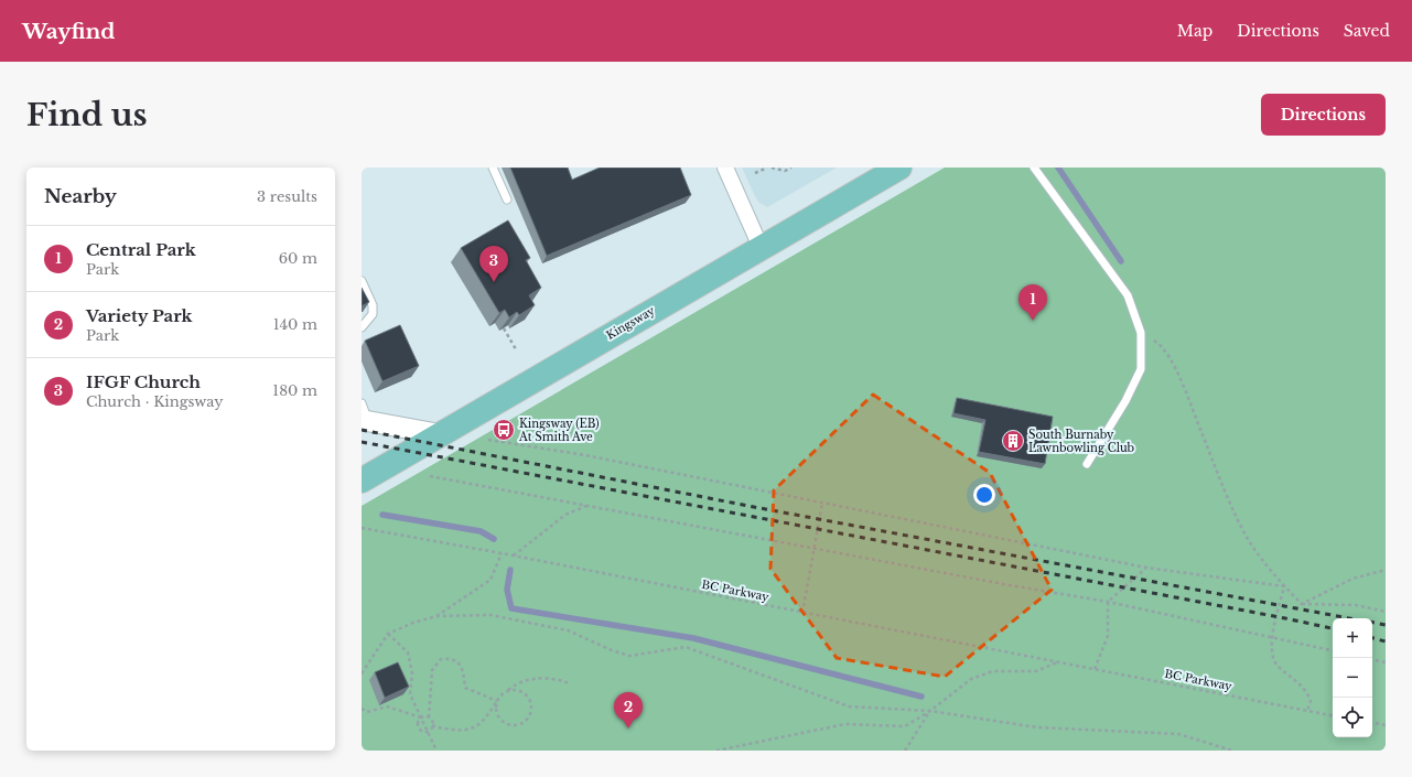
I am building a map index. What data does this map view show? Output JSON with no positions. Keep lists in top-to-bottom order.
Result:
{
  "streets": {
    "main road": ["Kingsway"],
    "path": ["BC Parkway"]
  },
  "places": {
    "bus stop": ["Kingsway (EB) At Smith Ave"],
    "building": ["South Burnaby Lawnbowling Club"]
  },
  "page": {
    "header": "Wayfind",
    "nav": ["Map", "Directions", "Saved"],
    "buttons": "Directions",
    "title": "Find us",
    "heading": ["Nearby", "3 results"],
    "list": [
      {
        "mark": "1",
        "name": "Central Park",
        "note": "Park",
        "value": "60 m"
      },
      {
        "mark": "2",
        "name": "Variety Park",
        "note": "Park",
        "value": "140 m"
      },
      {
        "mark": "3",
        "name": "IFGF Church",
        "note": "Church · Kingsway",
        "value": "180 m"
      }
    ],
    "pins": ["3", "1", "2"],
    "map_buttons": ["+", "−"]
  }
}
